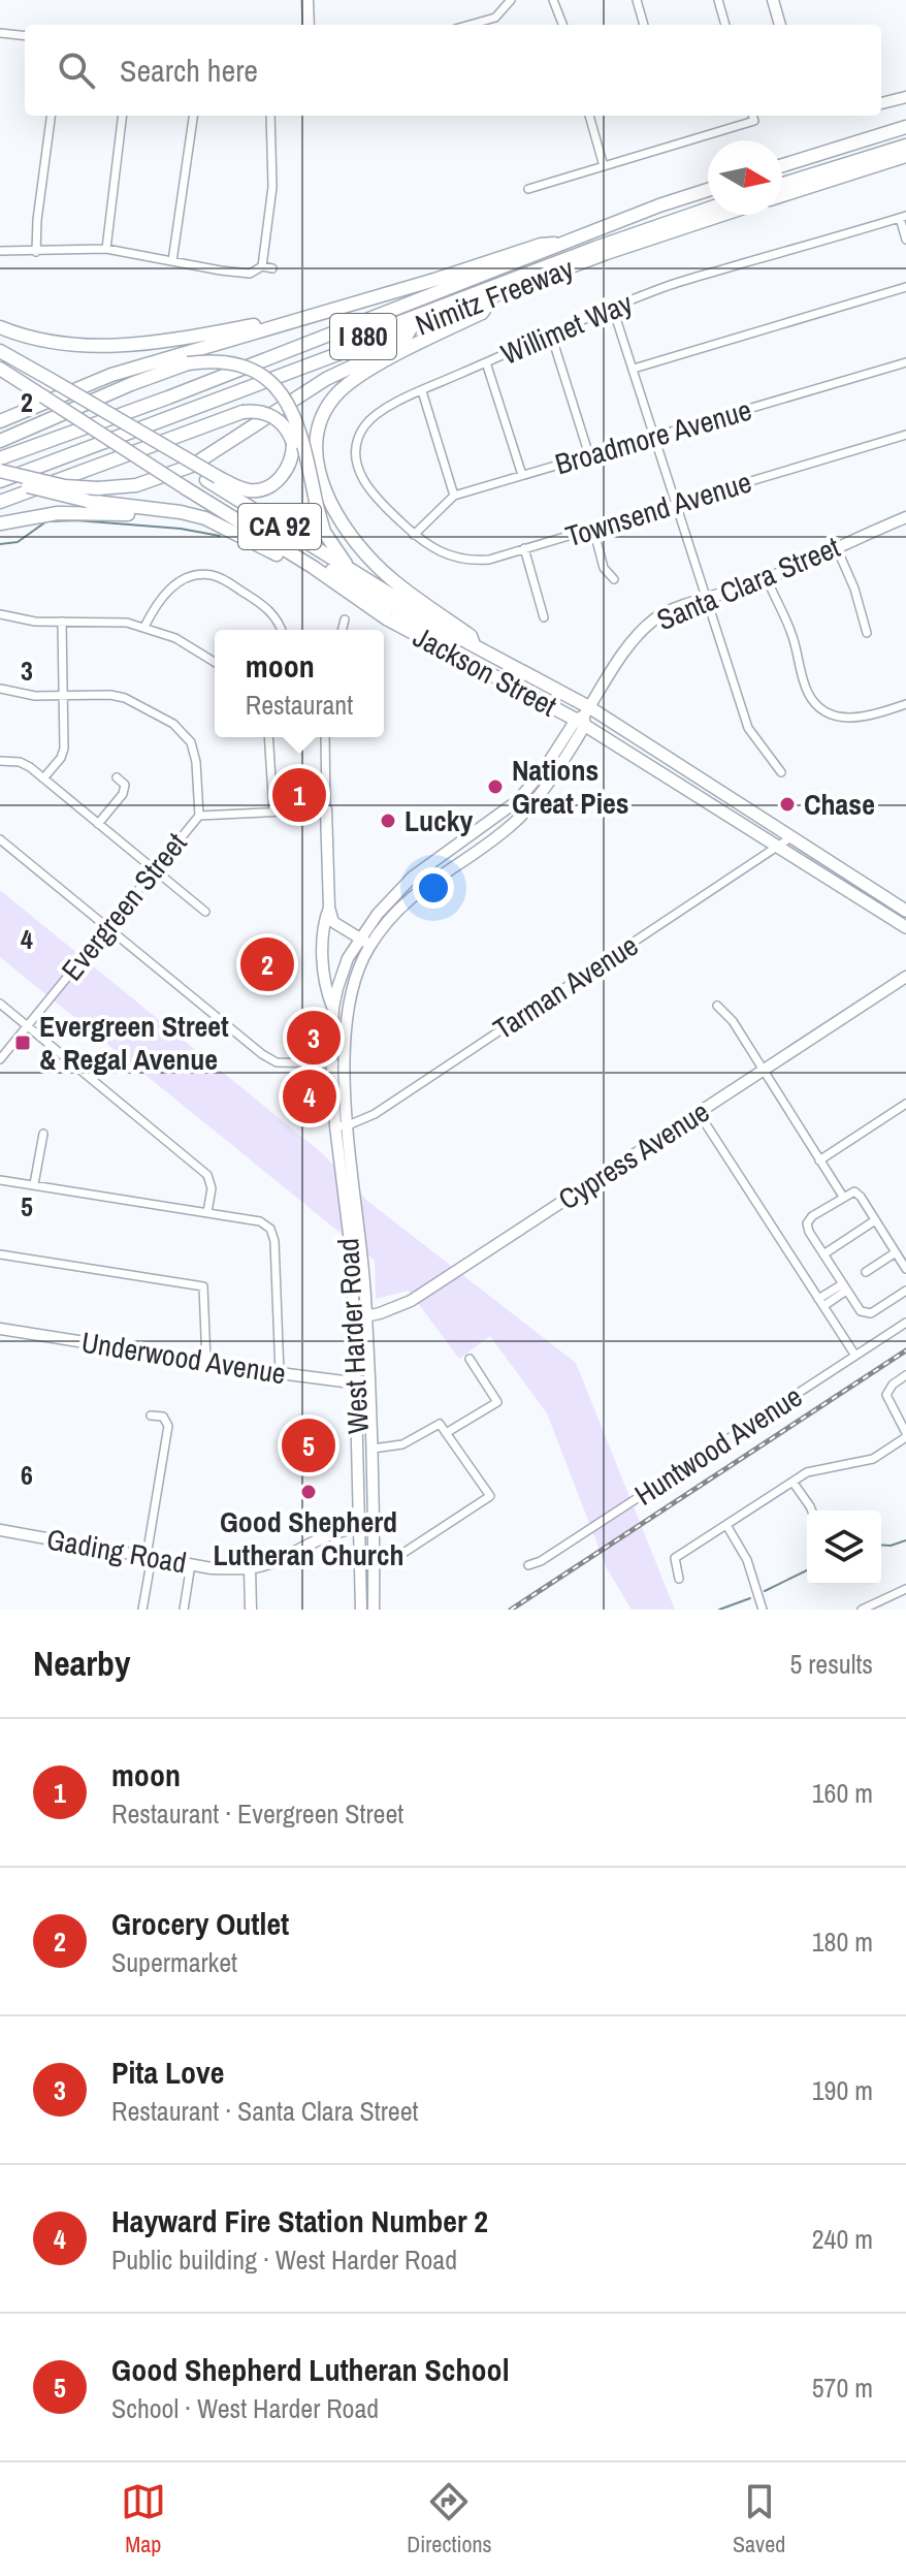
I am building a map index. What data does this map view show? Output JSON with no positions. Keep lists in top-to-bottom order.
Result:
{
  "streets": {
    "highway": [
      "Nimitz Freeway",
      "I 880",
      "CA 92",
      "Jackson Street"
    ],
    "main road": [
      "Santa Clara Street",
      "Cypress Avenue",
      "West Harder Road",
      "Underwood Avenue",
      "Gading Road"
    ],
    "street": [
      "Willimet Way",
      "Broadmore Avenue",
      "Townsend Avenue",
      "Evergreen Street",
      "Tarman Avenue",
      "Huntwood Avenue"
    ]
  },
  "crossings": [
    ["Nimitz Freeway", "I 880"],
    ["Willimet Way", "Broadmore Avenue"],
    ["Willimet Way", "Townsend Avenue"],
    ["Broadmore Avenue", "Townsend Avenue"],
    ["CA 92", "Santa Clara Street"],
    ["CA 92", "Jackson Street"],
    ["CA 92", "Tarman Avenue"],
    ["Santa Clara Street", "Jackson Street"],
    ["Santa Clara Street", "West Harder Road"],
    ["Tarman Avenue", "West Harder Road"],
    ["Cypress Avenue", "West Harder Road"],
    ["West Harder Road", "Underwood Avenue"],
    ["West Harder Road", "Gading Road"]
  ],
  "places": {
    "other": [
      "Nations Great Pies",
      "Chase",
      "Lucky",
      "Good Shepherd Lutheran Church"
    ],
    "transit": ["Evergreen Street & Regal Avenue"]
  },
  "north": "right",
  "page": {
    "search": "Search here",
    "popup": ["moon", "Restaurant"],
    "pins": [
      "1",
      "2",
      "3",
      "4",
      "5"
    ],
    "heading": ["Nearby", "5 results"],
    "list": [
      {
        "mark": "1",
        "name": "moon",
        "note": "Restaurant · Evergreen Street",
        "value": "160 m"
      },
      {
        "mark": "2",
        "name": "Grocery Outlet",
        "note": "Supermarket",
        "value": "180 m"
      },
      {
        "mark": "3",
        "name": "Pita Love",
        "note": "Restaurant · Santa Clara Street",
        "value": "190 m"
      },
      {
        "mark": "4",
        "name": "Hayward Fire Station Number 2",
        "note": "Public building · West Harder Road",
        "value": "240 m"
      },
      {
        "mark": "5",
        "name": "Good Shepherd Lutheran School",
        "note": "School · West Harder Road",
        "value": "570 m"
      }
    ],
    "nav": ["Map", "Directions", "Saved"]
  },
  "grid": {
    "rows": [
      "2",
      "3",
      "4",
      "5",
      "6"
    ]
  }
}
